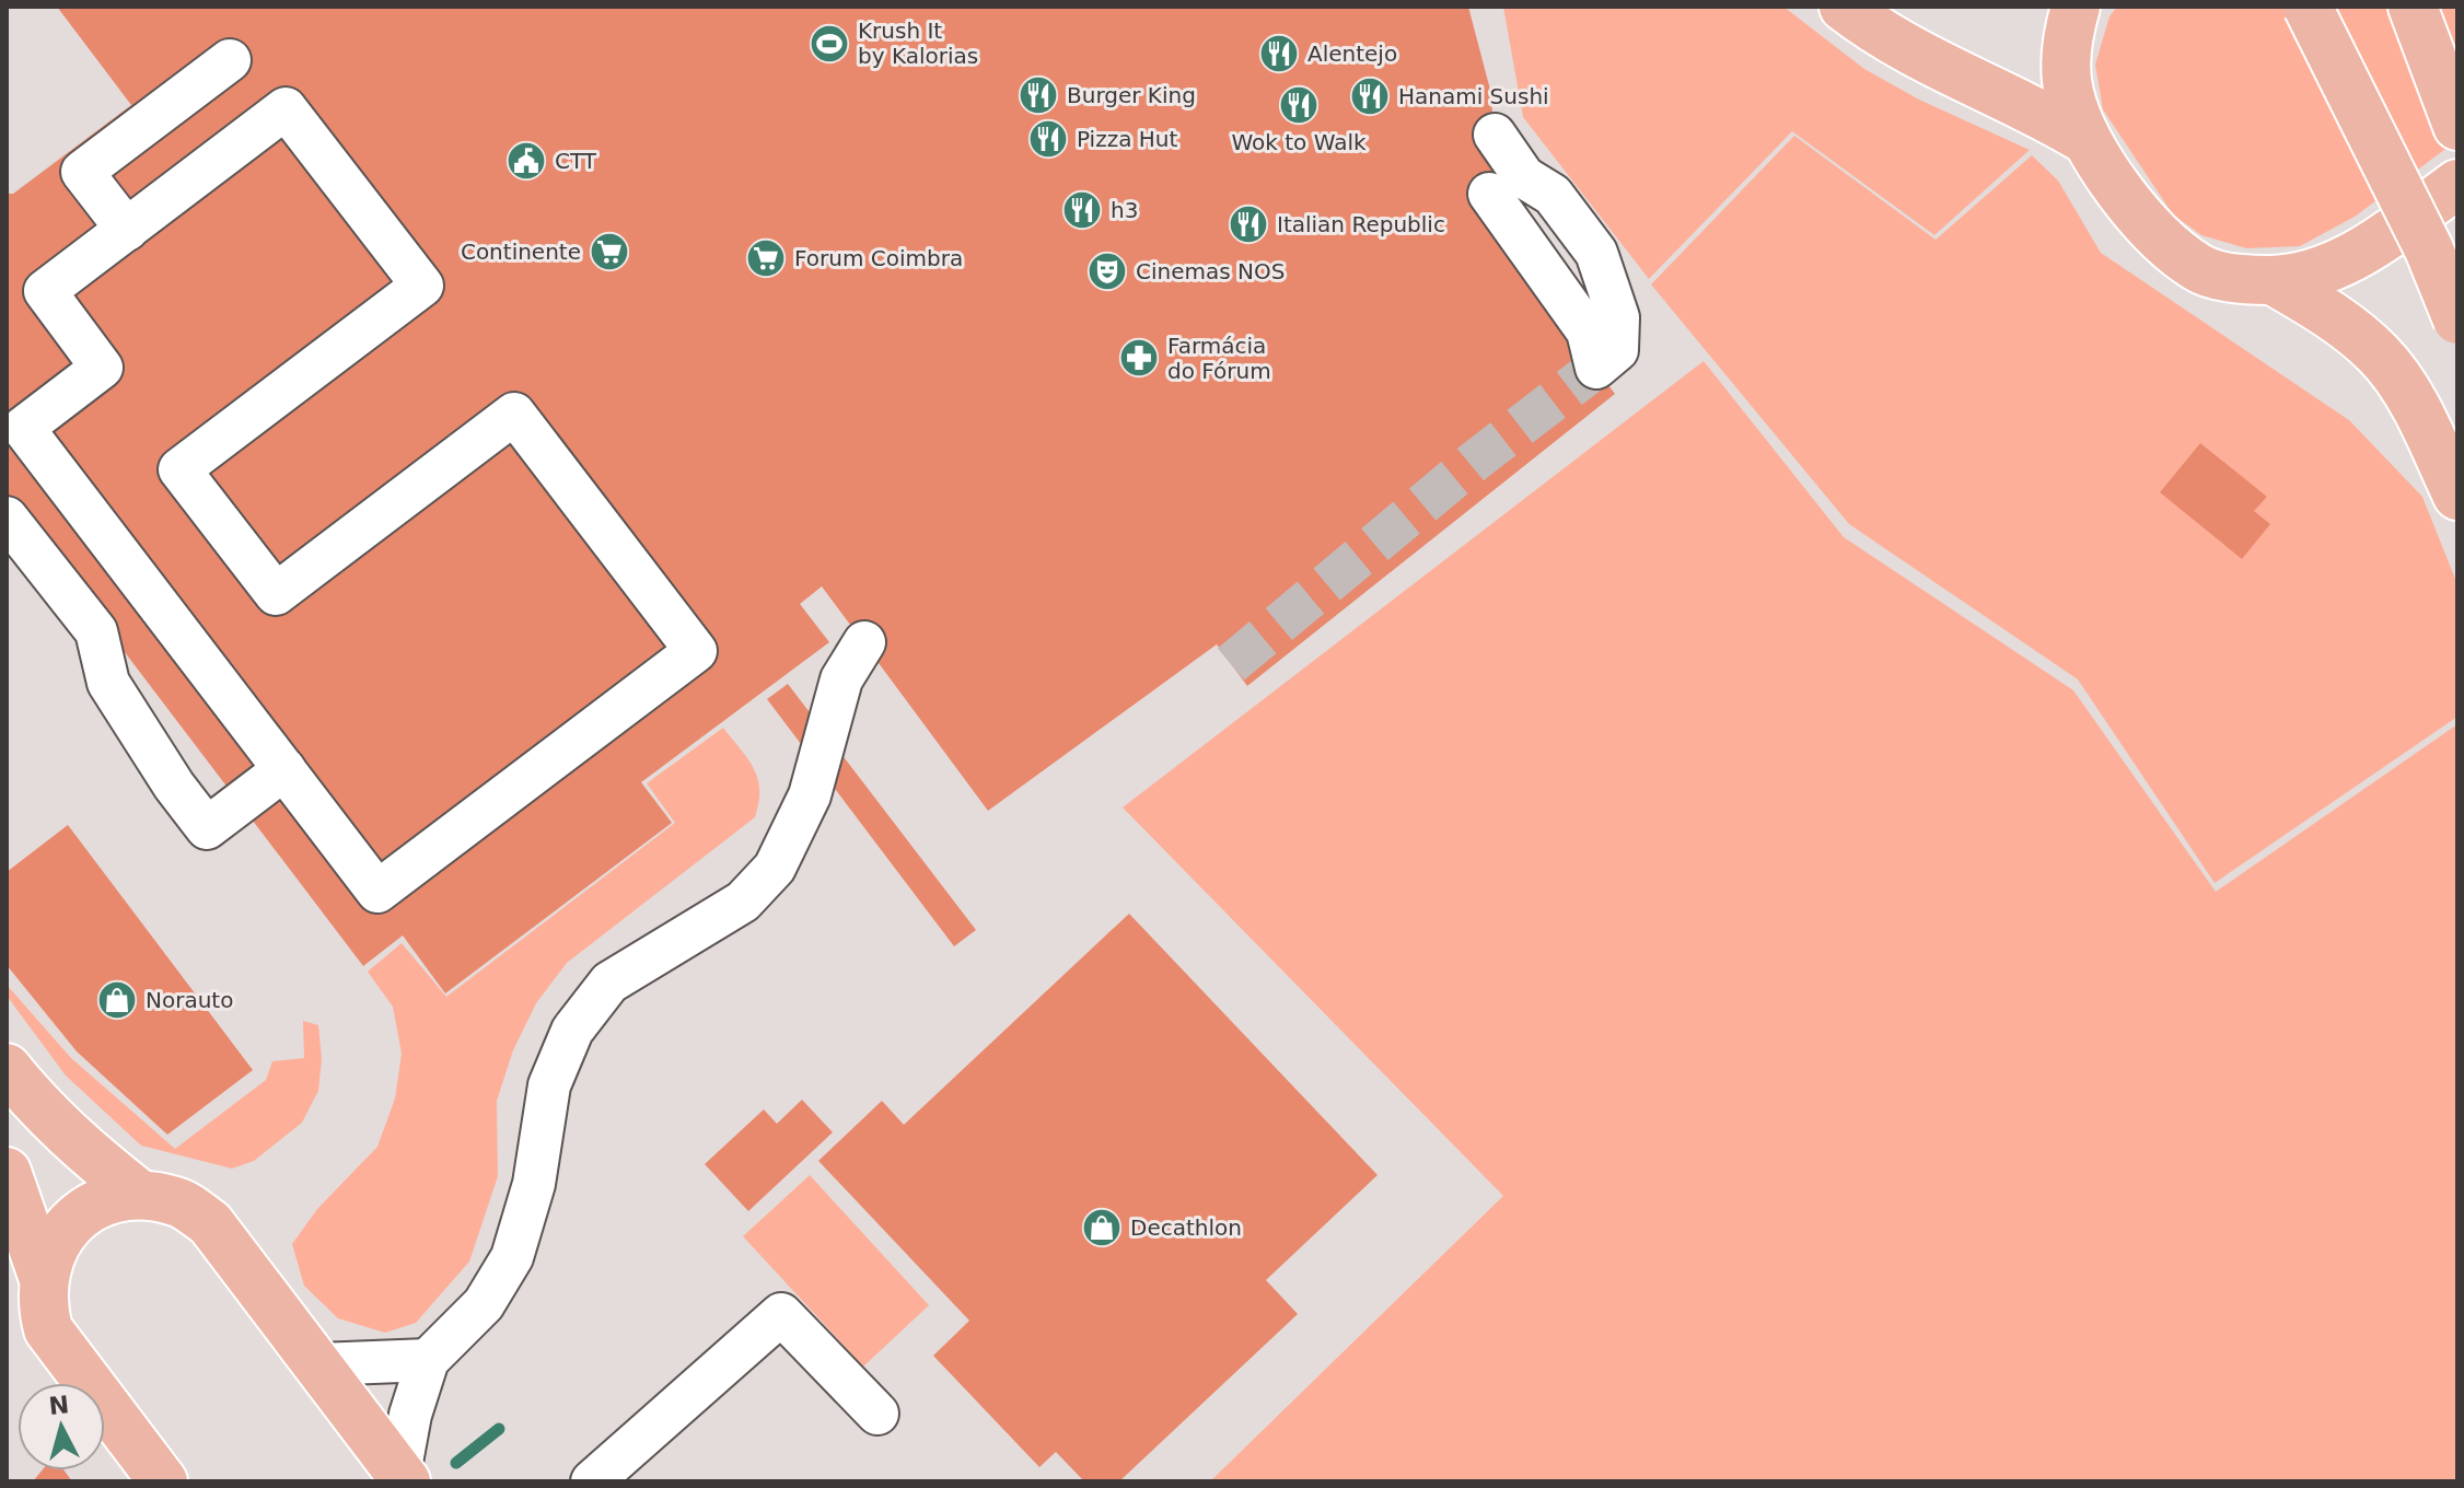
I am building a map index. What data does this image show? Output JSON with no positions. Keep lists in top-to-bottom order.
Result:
{
  "places": {
    "sports": ["Krush It by Kalorias"],
    "restaurant": [
      "Alentejo",
      "Burger King",
      "Hanami Sushi",
      "Wok to Walk",
      "Pizza Hut",
      "h3",
      "Italian Republic"
    ],
    "public building": ["CTT"],
    "supermarket": ["Continente", "Forum Coimbra"],
    "theatre": ["Cinemas NOS"],
    "pharmacy": ["Farmácia do Fórum"],
    "shop": ["Norauto", "Decathlon"]
  },
  "north": "top"
}
